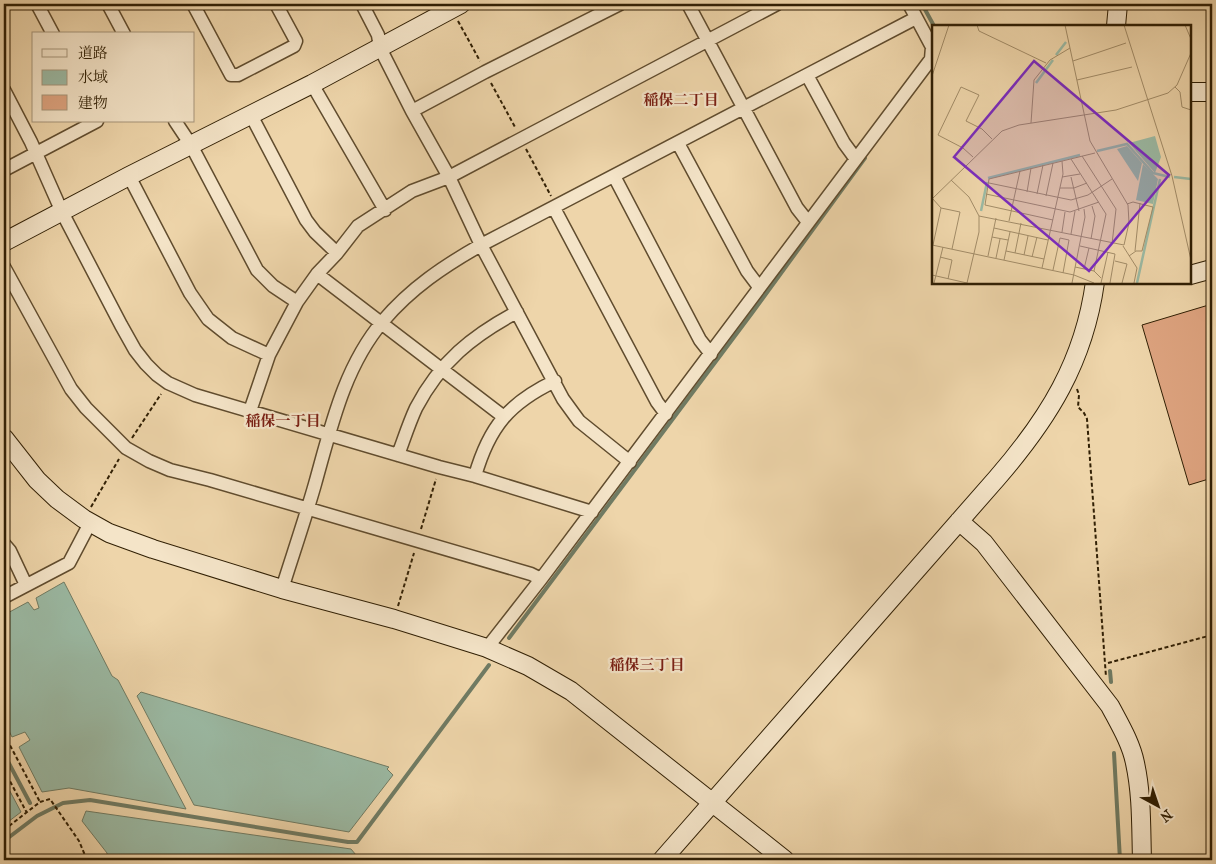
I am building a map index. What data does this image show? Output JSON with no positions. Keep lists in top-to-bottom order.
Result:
{
  "districts": ["稲保二丁目", "稲保一丁目", "稲保三丁目"],
  "legend": ["道路", "水域", "建物"],
  "north": "bottom right"
}
